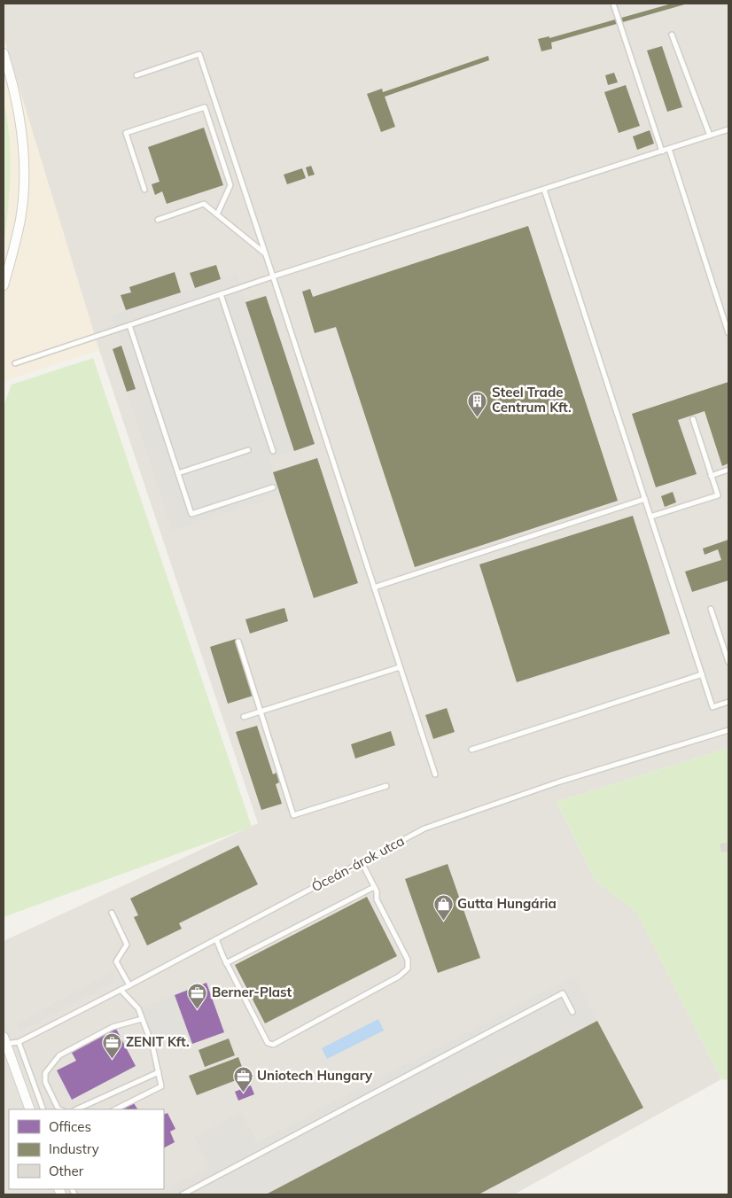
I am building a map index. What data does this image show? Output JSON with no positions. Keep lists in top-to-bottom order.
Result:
{
  "streets": {
    "lane": ["Óceán-árok utca"]
  },
  "places": {
    "building": ["Steel Trade Centrum Kft."],
    "shop": ["Gutta Hungária"],
    "office": ["Berner-Plast", "ZENIT Kft.", "Uniotech Hungary"]
  },
  "legend": ["Offices", "Industry", "Other"]
}
